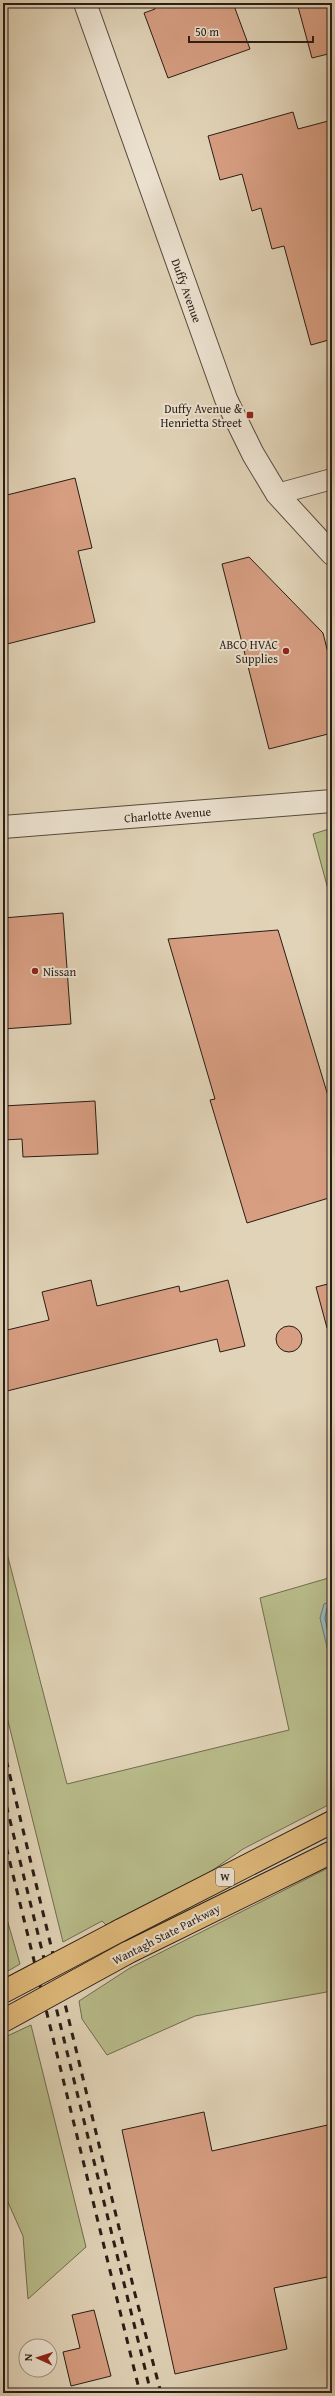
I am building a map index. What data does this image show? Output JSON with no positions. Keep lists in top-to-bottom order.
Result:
{
  "streets": {
    "highway": ["W", "Wantagh State Parkway"],
    "street": ["Duffy Avenue", "Charlotte Avenue"]
  },
  "places": {
    "transit": ["Duffy Avenue & Henrietta Street"],
    "other": ["ABCO HVAC Supplies", "Nissan"]
  },
  "scale_bar": "50 m",
  "north": "left"
}
